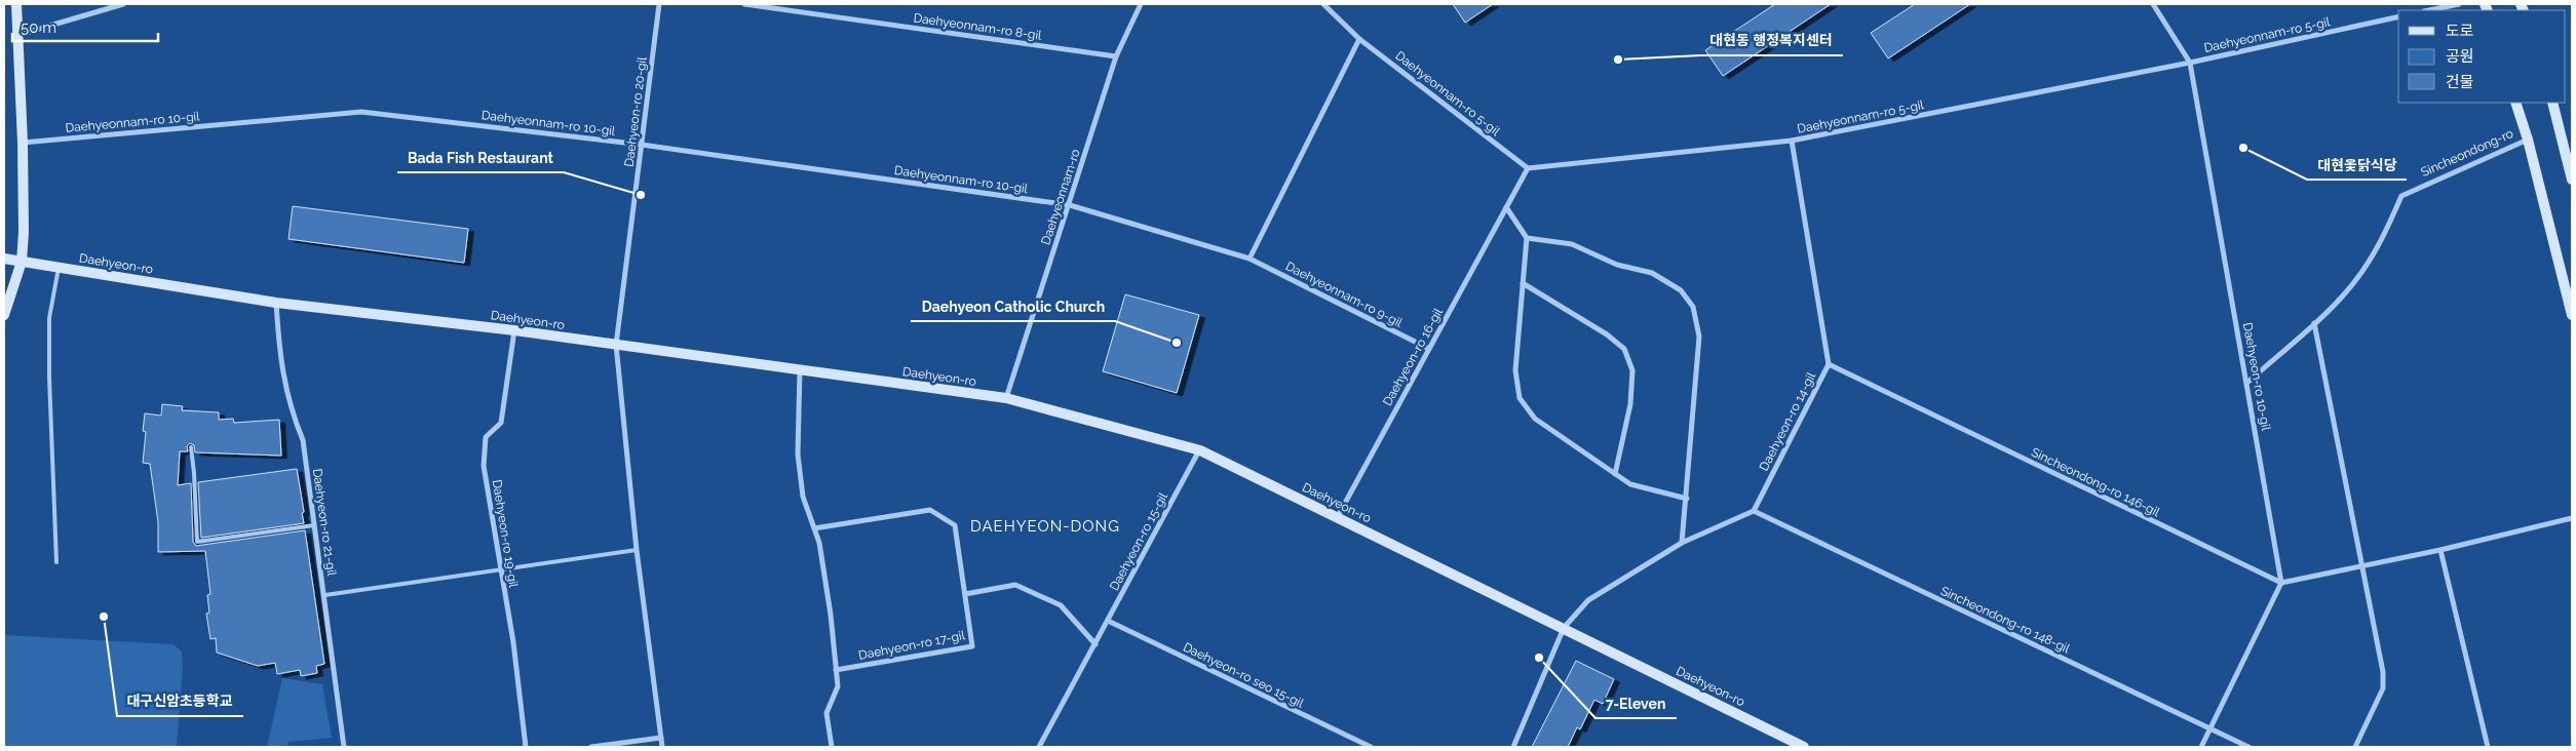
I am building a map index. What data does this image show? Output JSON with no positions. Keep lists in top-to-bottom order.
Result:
{
  "streets": {
    "main road": ["Sincheondong-ro", "Daehyeon-ro"],
    "street": [
      "Daehyeonnam-ro 8-gil",
      "Daehyeonnam-ro 5-gil",
      "Daehyeon-ro 20-gil",
      "Daehyeonnam-ro 10-gil",
      "Daehyeonnam-ro",
      "Daehyeonnam-ro 9-gil",
      "Daehyeon-ro 16-gil",
      "Daehyeon-ro 10-gil",
      "Daehyeon-ro 14-gil",
      "Sincheondong-ro 146-gil",
      "Daehyeon-ro 21-gil",
      "Daehyeon-ro 19-gil",
      "Daehyeon-ro 15-gil",
      "Sincheondong-ro 148-gil",
      "Daehyeon-ro 17-gil",
      "Daehyeon-ro seo 15-gil"
    ]
  },
  "crossings": [
    ["Daehyeonnam-ro 8-gil", "Daehyeonnam-ro"],
    ["Daehyeonnam-ro 5-gil", "Daehyeon-ro 16-gil"],
    ["Daehyeonnam-ro 5-gil", "Daehyeon-ro 10-gil"],
    ["Daehyeonnam-ro 5-gil", "Daehyeon-ro 14-gil"],
    ["Daehyeon-ro 20-gil", "Daehyeonnam-ro 10-gil"],
    ["Daehyeon-ro 20-gil", "Daehyeon-ro"],
    ["Daehyeonnam-ro 10-gil", "Daehyeonnam-ro"],
    ["Daehyeonnam-ro 10-gil", "Daehyeonnam-ro 9-gil"],
    ["Daehyeonnam-ro", "Daehyeon-ro"],
    ["Daehyeonnam-ro", "Daehyeonnam-ro 9-gil"],
    ["Daehyeon-ro", "Daehyeon-ro 16-gil"],
    ["Daehyeon-ro", "Daehyeon-ro 21-gil"],
    ["Daehyeon-ro", "Daehyeon-ro 19-gil"],
    ["Daehyeon-ro", "Daehyeon-ro 15-gil"],
    ["Daehyeonnam-ro 9-gil", "Daehyeon-ro 16-gil"],
    ["Daehyeon-ro 10-gil", "Sincheondong-ro 146-gil"],
    ["Daehyeon-ro 14-gil", "Sincheondong-ro 146-gil"],
    ["Daehyeon-ro 14-gil", "Sincheondong-ro 148-gil"],
    ["Daehyeon-ro 15-gil", "Daehyeon-ro seo 15-gil"]
  ],
  "districts": ["DAEHYEON-DONG"],
  "places": [
    "대현동 행정복지센터",
    "대현옻닭식당",
    "Bada Fish Restaurant",
    "Daehyeon Catholic Church",
    "대구신암초등학교",
    "7-Eleven"
  ],
  "legend": ["도로", "공원", "건물"],
  "scale_bar": "50 m"
}
